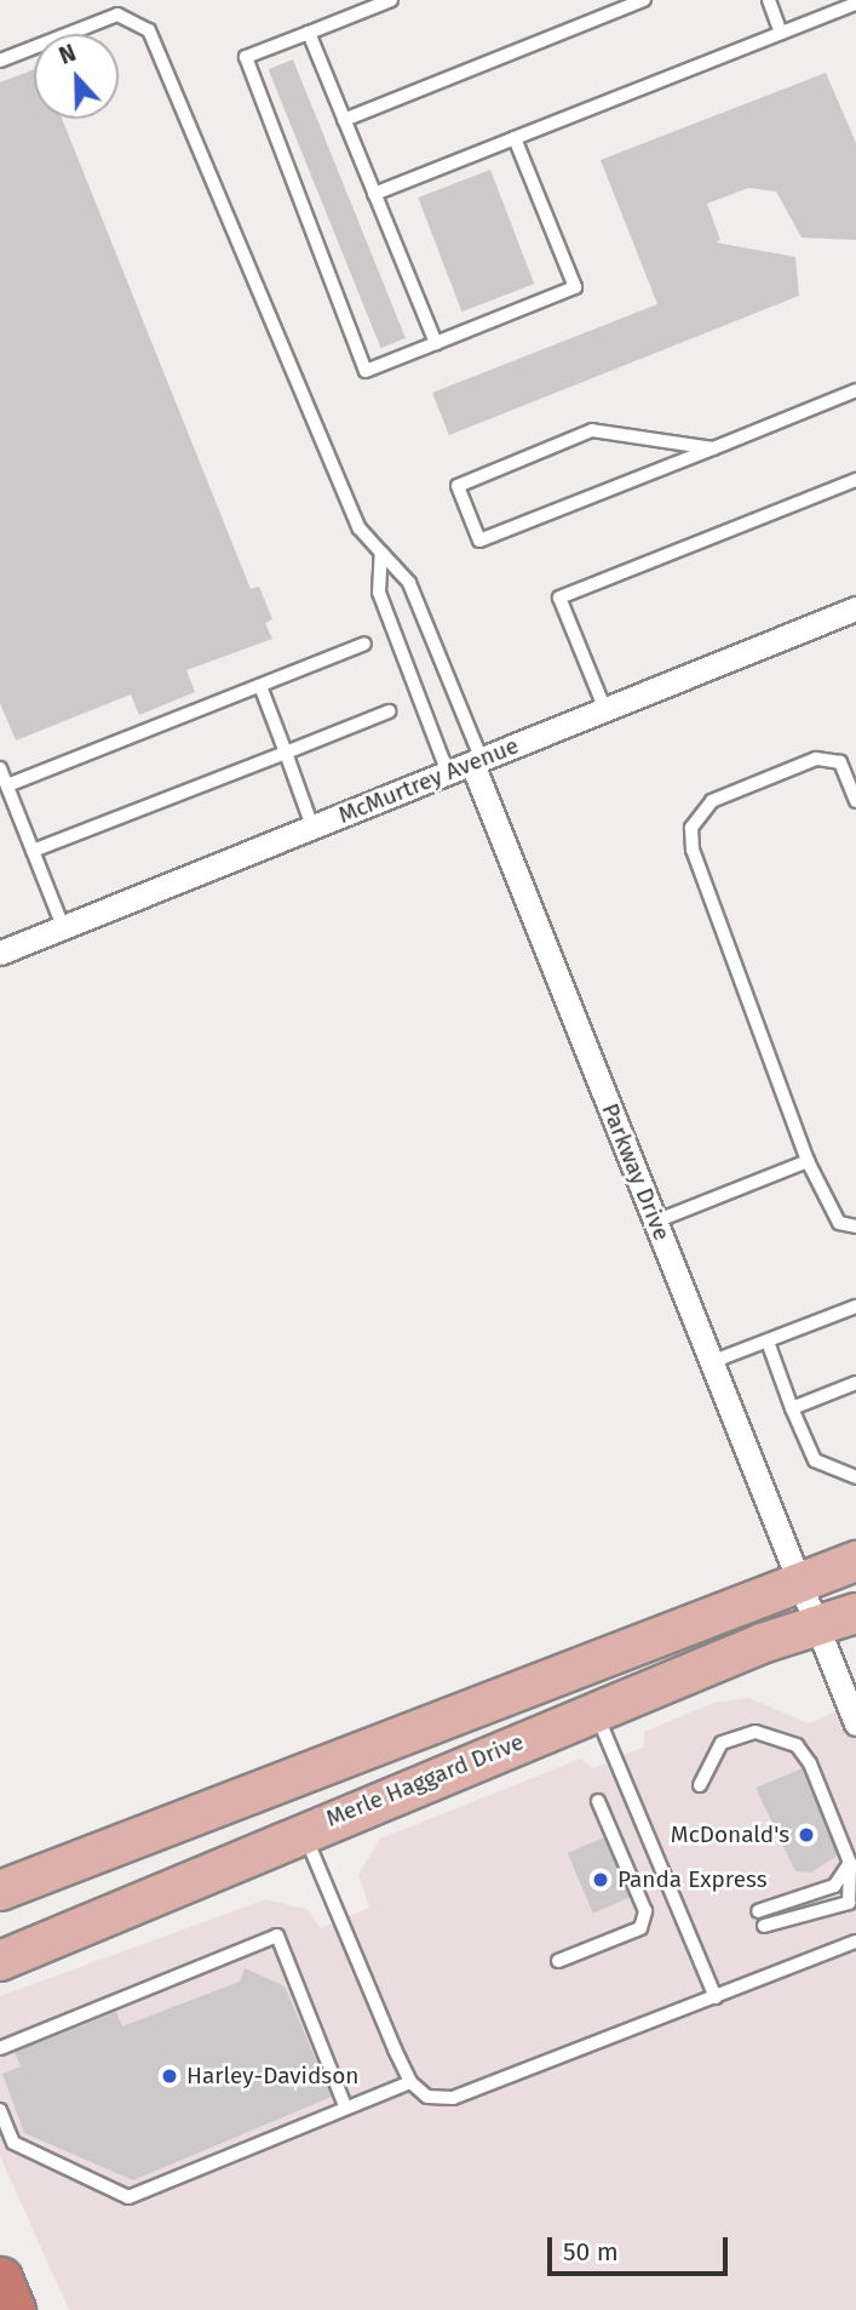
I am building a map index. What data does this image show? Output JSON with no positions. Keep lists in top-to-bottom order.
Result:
{
  "streets": {
    "main road": ["Merle Haggard Drive"],
    "street": ["McMurtrey Avenue", "Parkway Drive"]
  },
  "crossings": [
    ["McMurtrey Avenue", "Parkway Drive"],
    ["Parkway Drive", "Merle Haggard Drive"]
  ],
  "places": ["McDonald's", "Panda Express", "Harley-Davidson"],
  "scale_bar": "50 m",
  "north": "top"
}
